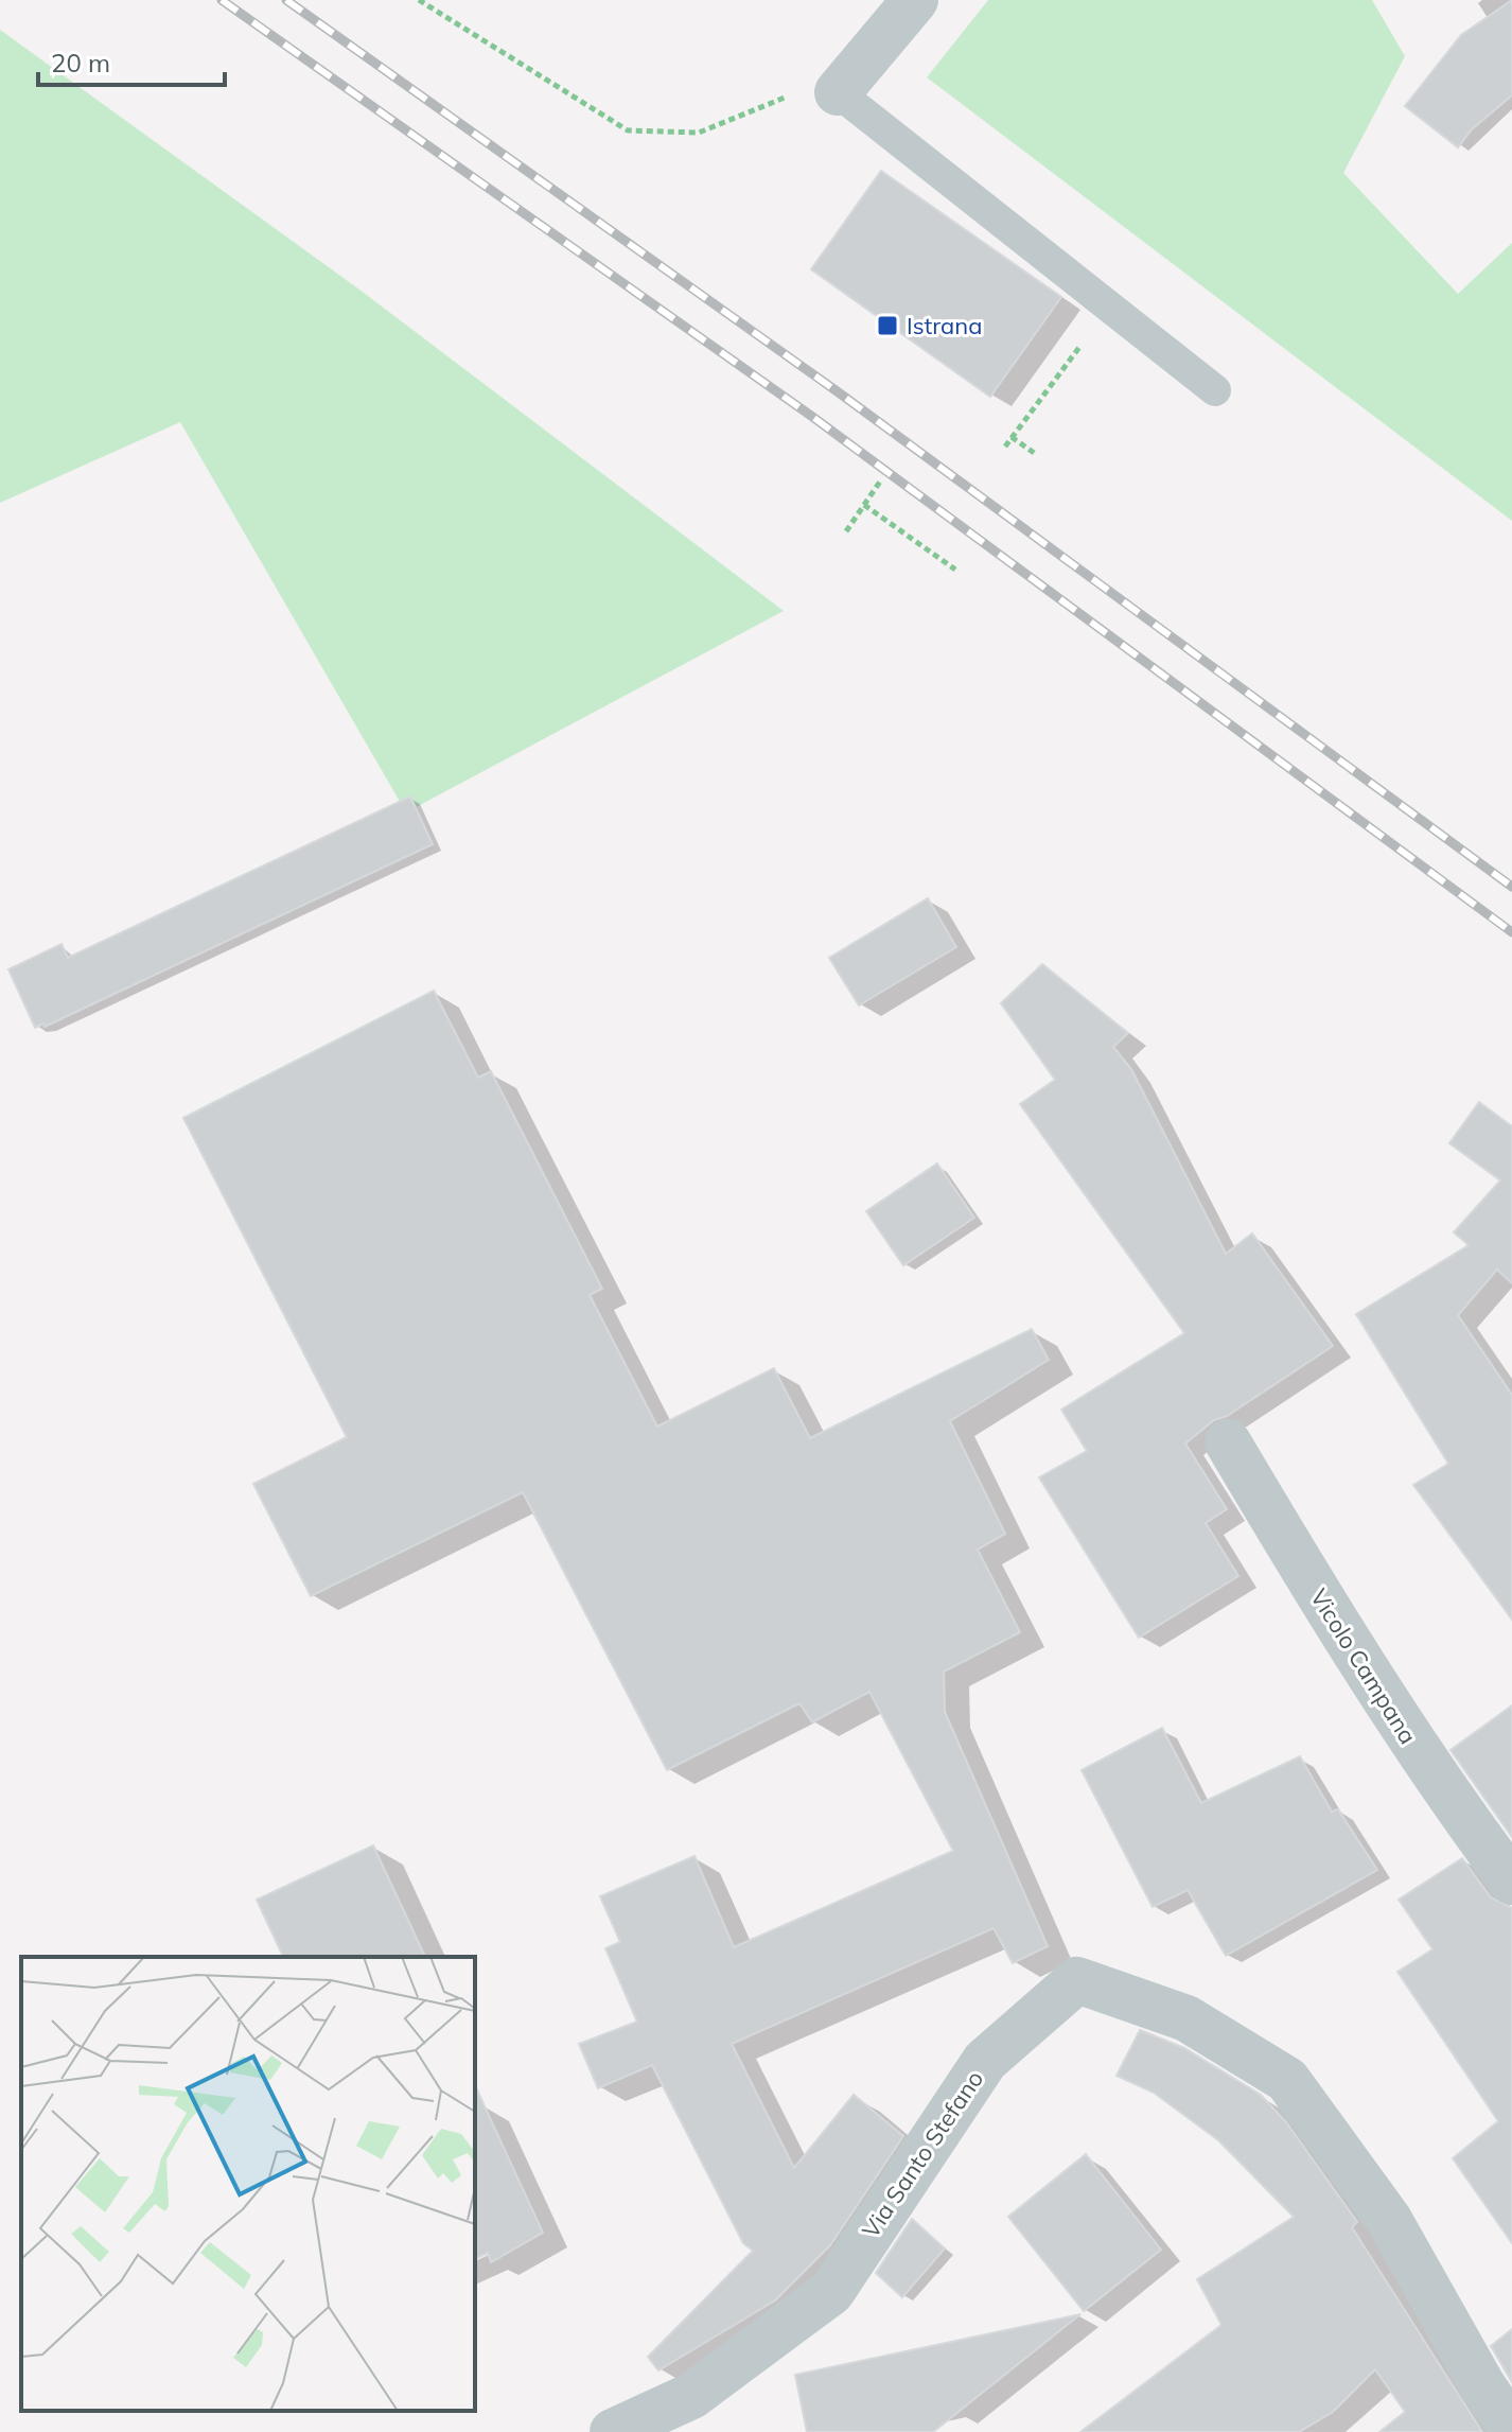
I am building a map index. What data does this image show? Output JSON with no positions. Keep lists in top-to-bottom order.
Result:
{
  "streets": {
    "street": ["Vicolo Campana", "Via Santo Stefano"]
  },
  "places": {
    "transit": ["Istrana"]
  },
  "scale_bar": "20 m"
}
